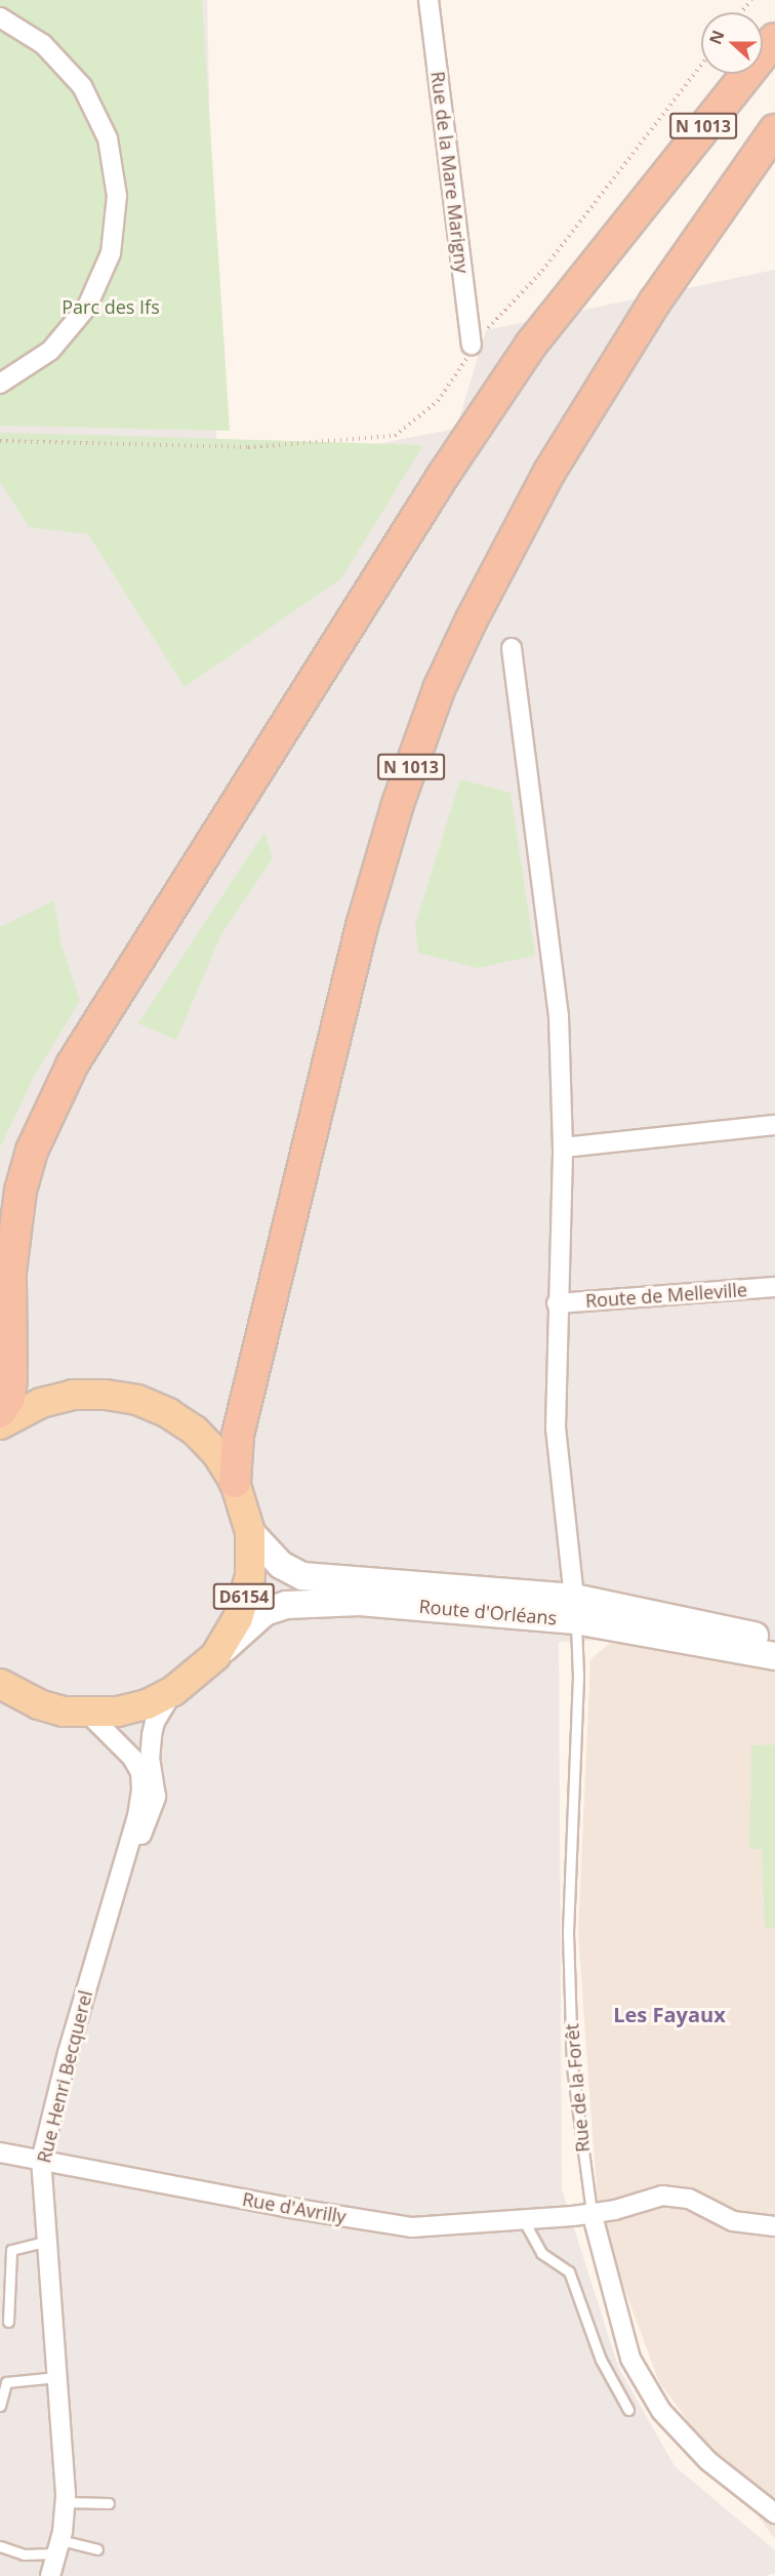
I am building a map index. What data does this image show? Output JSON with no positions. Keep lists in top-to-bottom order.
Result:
{
  "streets": {
    "highway": ["N 1013"],
    "main road": ["D6154", "Route d'Orléans"],
    "street": [
      "Rue de la Mare Marigny",
      "Route de Melleville",
      "Rue Henri Becquerel",
      "Rue de la Forêt",
      "Rue d'Avrilly"
    ]
  },
  "crossings": [
    ["N 1013", "D6154"],
    ["D6154", "Route d'Orléans"],
    ["Route d'Orléans", "Rue de la Forêt"],
    ["Rue Henri Becquerel", "Rue d'Avrilly"],
    ["Rue de la Forêt", "Rue d'Avrilly"]
  ],
  "districts": ["Les Fayaux"],
  "parks": ["Parc des Ifs"],
  "north": "left"
}
